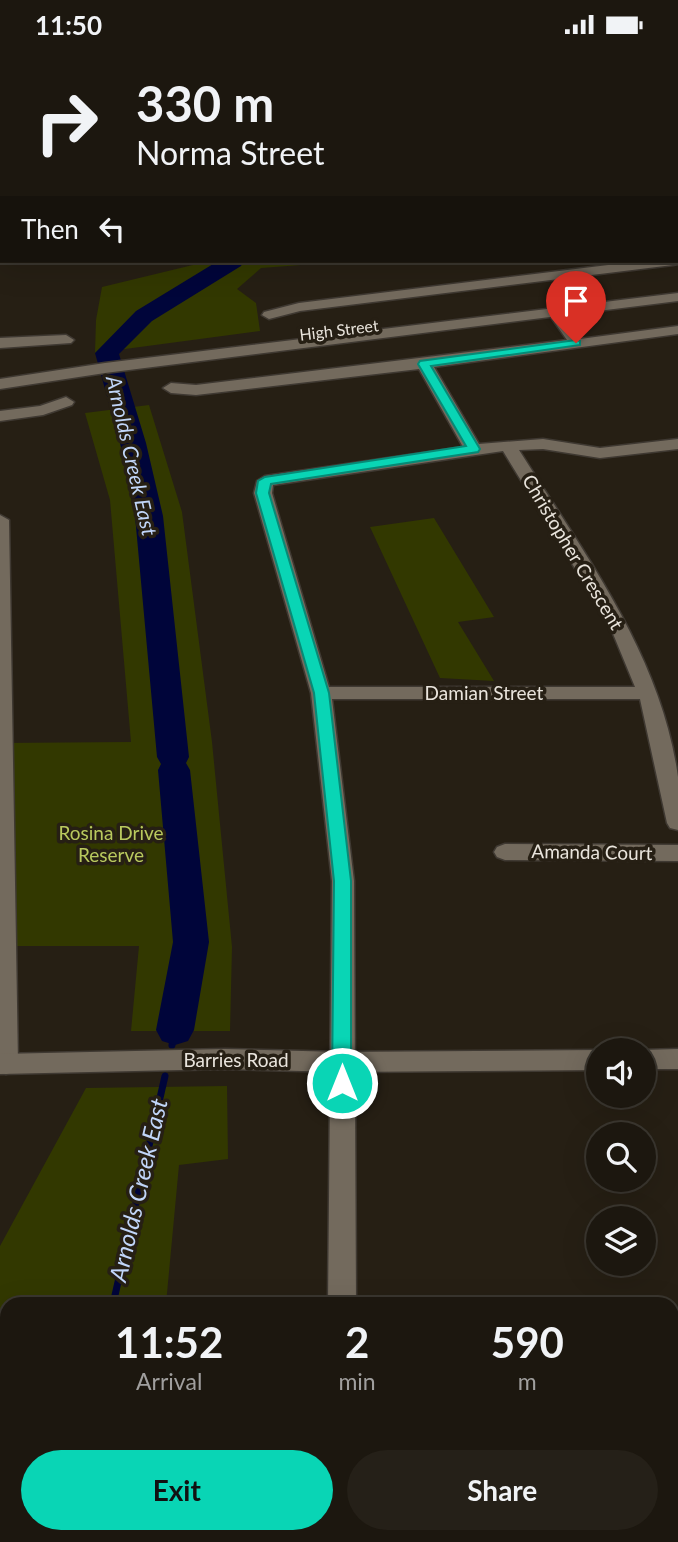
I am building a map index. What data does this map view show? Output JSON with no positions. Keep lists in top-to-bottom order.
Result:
{
  "streets": {
    "street": [
      "High Street",
      "Christopher Crescent",
      "Damian Street",
      "Amanda Court",
      "Barries Road"
    ]
  },
  "crossings": [
    ["Christopher Crescent", "Damian Street"]
  ],
  "water": ["Arnolds Creek East"],
  "parks": ["Rosina Drive Reserve"],
  "page": {
    "status": "11:50",
    "turn": ["330 m", "Norma Street"],
    "then": "Then",
    "eta": [
      "11:52",
      "Arrival",
      "2",
      "min",
      "590",
      "m"
    ],
    "buttons": ["Exit", "Share"]
  }
}
